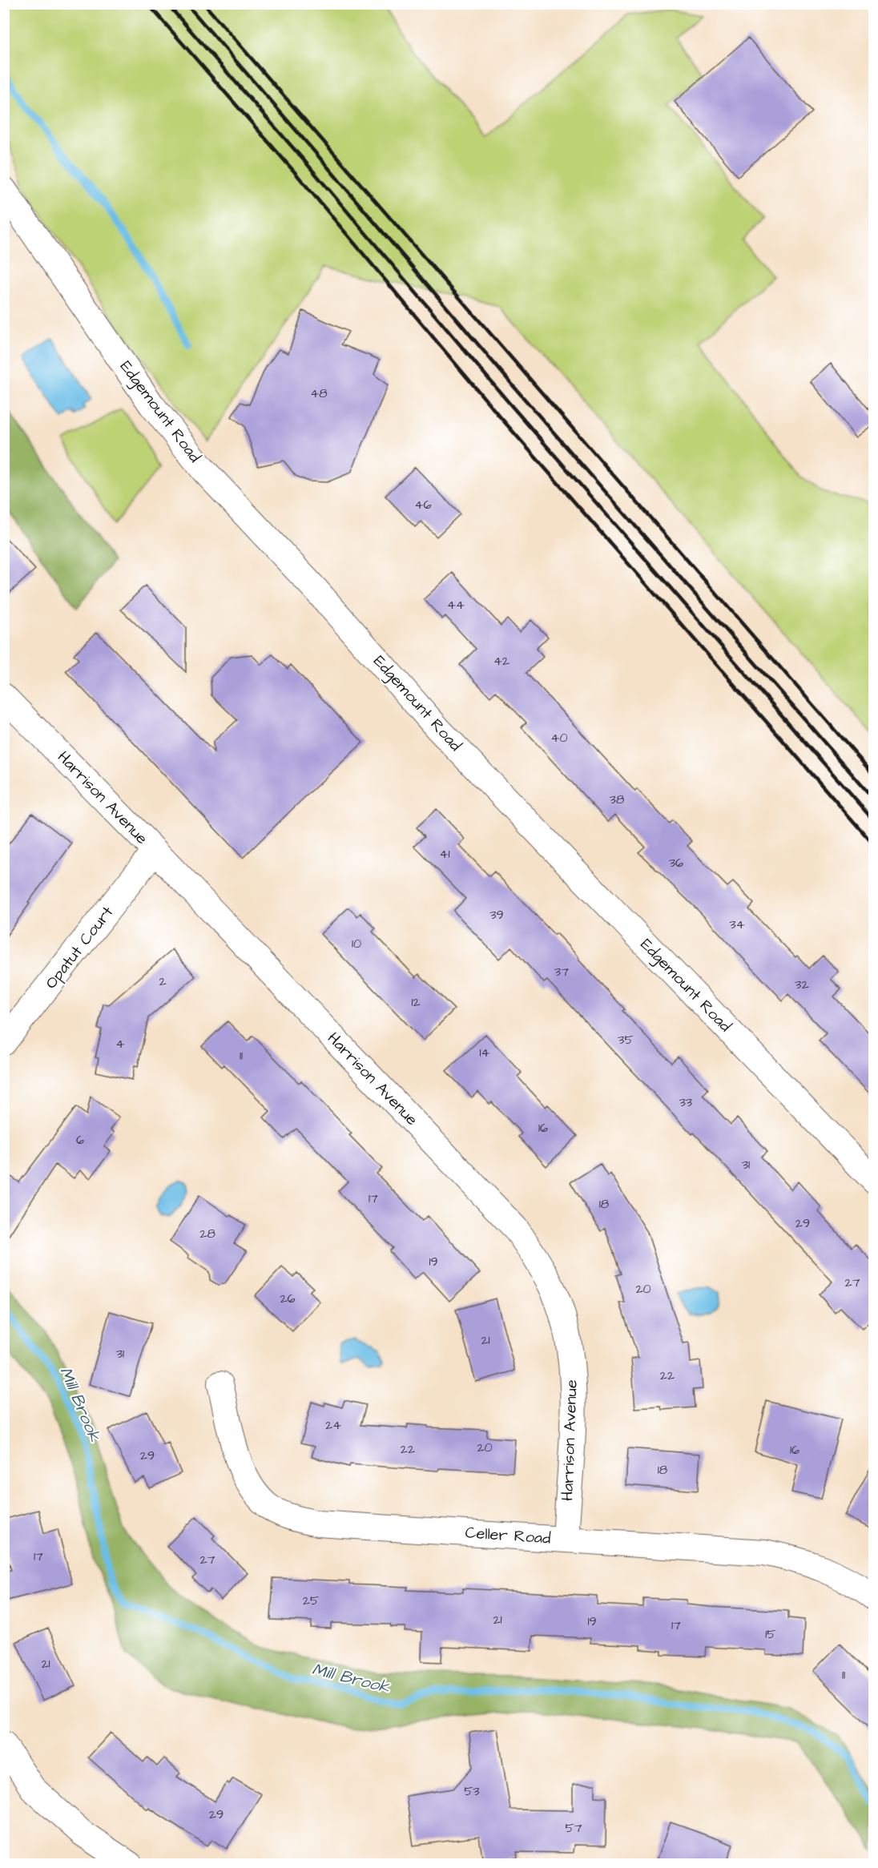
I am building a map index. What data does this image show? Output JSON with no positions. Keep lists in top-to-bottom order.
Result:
{
  "streets": {
    "street": [
      "Edgemount Road",
      "Harrison Avenue",
      "Opatut Court",
      "Celler Road"
    ]
  },
  "crossings": [
    ["Harrison Avenue", "Opatut Court"],
    ["Harrison Avenue", "Celler Road"]
  ],
  "water": ["Mill Brook"],
  "house_numbers": [
    "48",
    "46",
    "44",
    "42",
    "40",
    "38",
    "41",
    "36",
    "39",
    "34",
    "10",
    "37",
    "2",
    "32",
    "12",
    "35",
    "4",
    "14",
    "11",
    "33",
    "16",
    "6",
    "31",
    "17",
    "18",
    "29",
    "28",
    "19",
    "27",
    "20",
    "26",
    "21",
    "31",
    "22",
    "24",
    "20",
    "22",
    "16",
    "29",
    "18",
    "17",
    "27",
    "25",
    "21",
    "19",
    "17",
    "15",
    "21",
    "11",
    "53",
    "29",
    "57"
  ]
}
